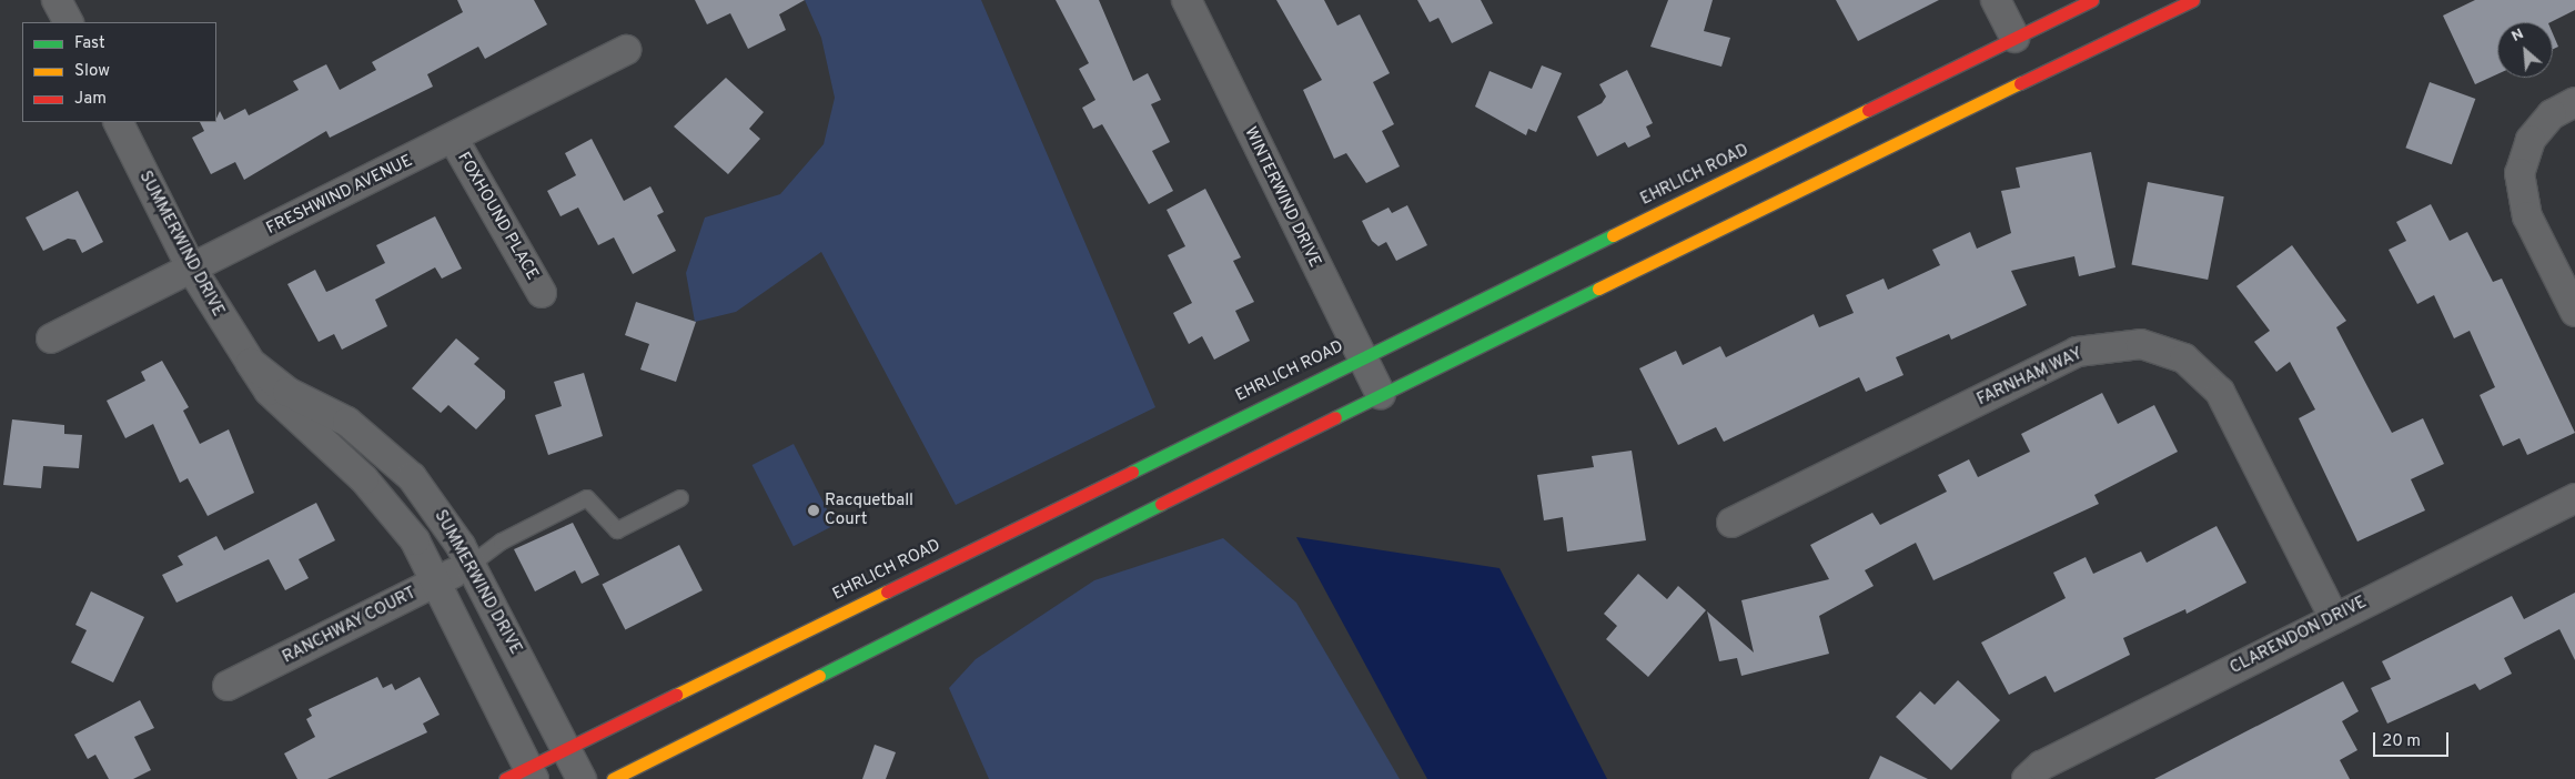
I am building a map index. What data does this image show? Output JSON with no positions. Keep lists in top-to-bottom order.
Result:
{
  "streets": {
    "main road": ["EHRLICH ROAD"],
    "street": [
      "FRESHWIND AVENUE",
      "WINTERWIND DRIVE",
      "FOXHOUND PLACE",
      "SUMMERWIND DRIVE",
      "FARNHAM WAY",
      "RANCHWAY COURT",
      "CLARENDON DRIVE"
    ]
  },
  "crossings": [
    ["EHRLICH ROAD", "WINTERWIND DRIVE"],
    ["EHRLICH ROAD", "SUMMERWIND DRIVE"],
    ["FRESHWIND AVENUE", "FOXHOUND PLACE"],
    ["FRESHWIND AVENUE", "SUMMERWIND DRIVE"],
    ["SUMMERWIND DRIVE", "RANCHWAY COURT"],
    ["FARNHAM WAY", "CLARENDON DRIVE"]
  ],
  "places": ["Racquetball Court"],
  "legend": ["Fast", "Slow", "Jam"],
  "scale_bar": "20 m",
  "north": "top left"
}
